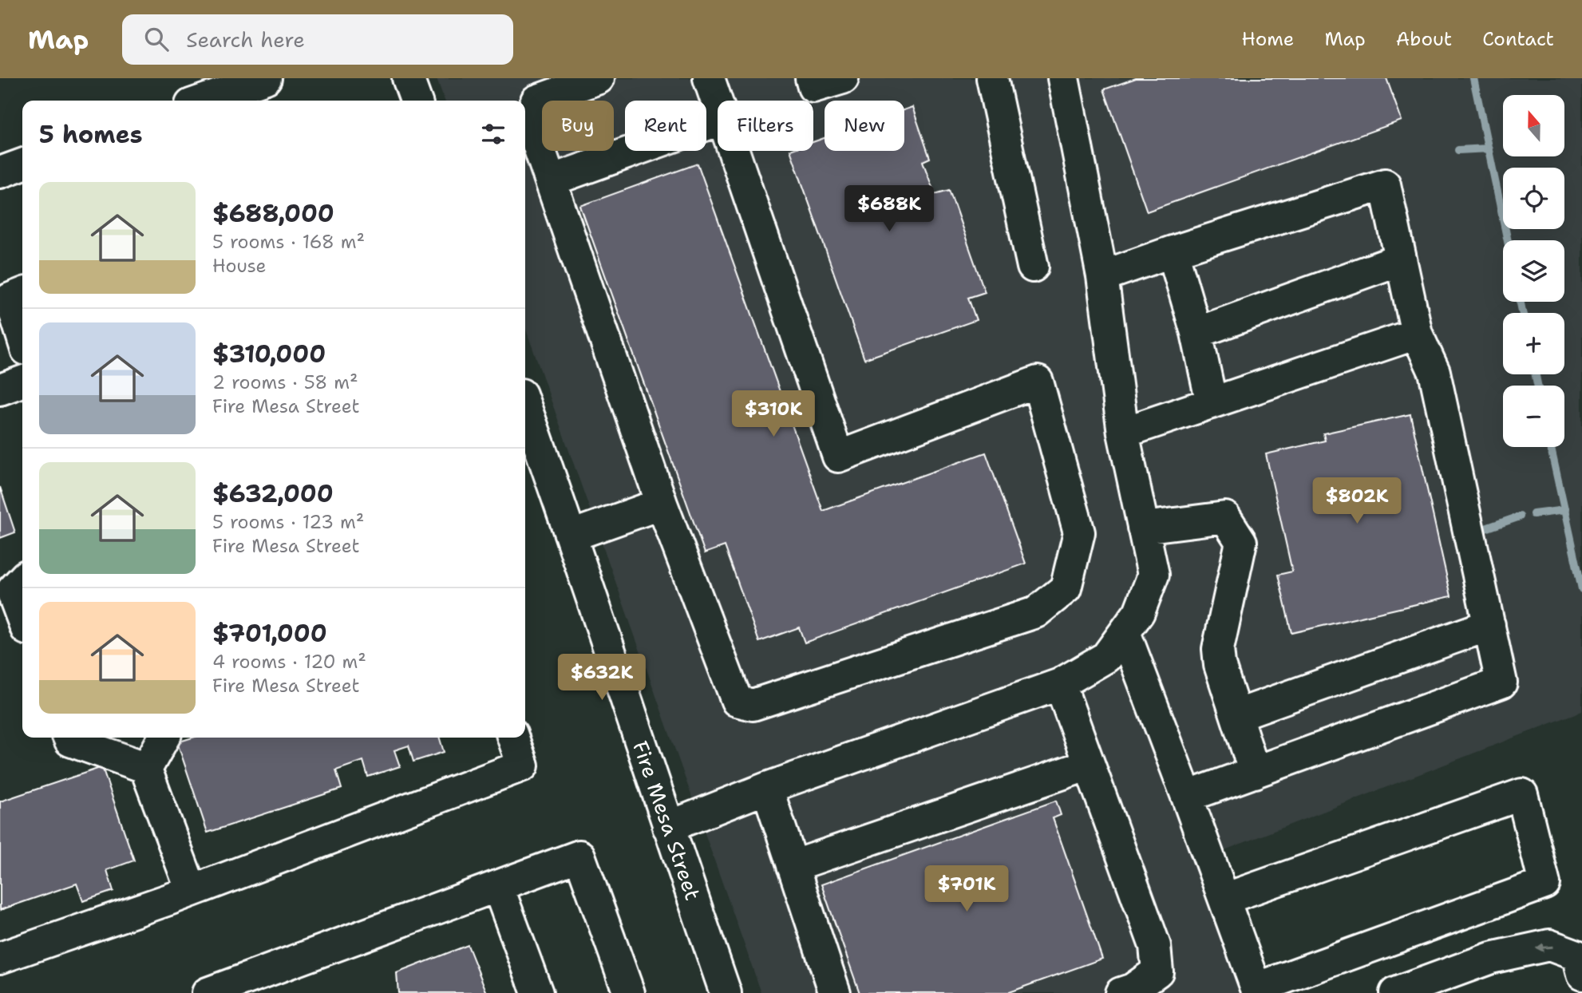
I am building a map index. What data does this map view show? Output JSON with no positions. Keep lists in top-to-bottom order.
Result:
{
  "streets": {
    "street": ["Fire Mesa Street"]
  },
  "north": "top",
  "page": {
    "header": "Map",
    "search": "Search here",
    "nav": [
      "Home",
      "Map",
      "About",
      "Contact"
    ],
    "map_buttons": ["+", "−"],
    "chip": [
      "Buy",
      "Rent",
      "Filters",
      "New"
    ],
    "heading": "5 homes",
    "list": [
      {
        "name": "$688,000",
        "note": "5 rooms · 168 m² · House"
      },
      {
        "name": "$310,000",
        "note": "2 rooms · 58 m² · Fire Mesa Street"
      },
      {
        "name": "$632,000",
        "note": "5 rooms · 123 m² · Fire Mesa Street"
      },
      {
        "name": "$701,000",
        "note": "4 rooms · 120 m² · Fire Mesa Street"
      }
    ],
    "price": [
      "$688K",
      "$310K",
      "$802K",
      "$632K",
      "$701K"
    ]
  }
}
